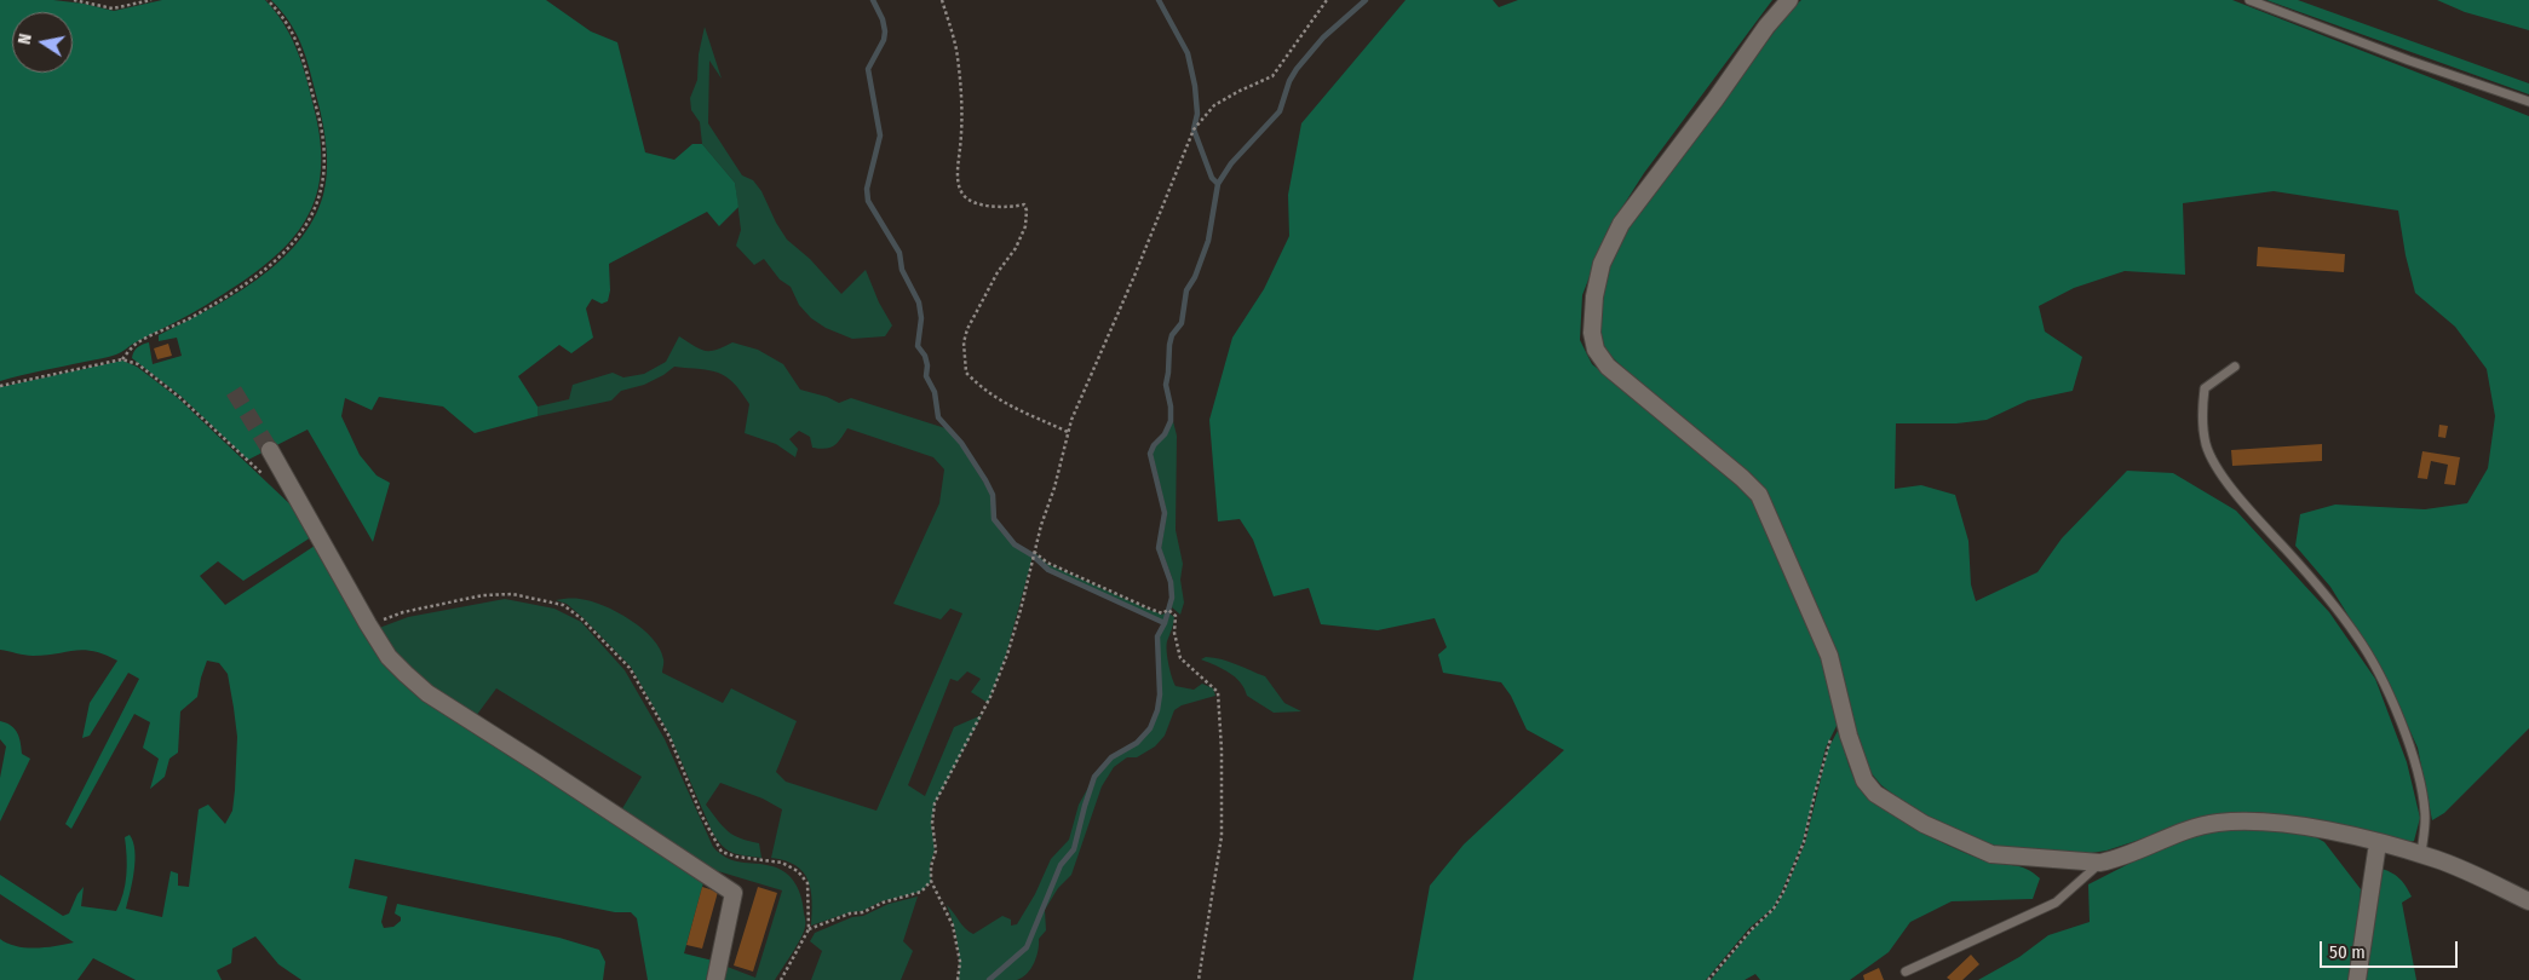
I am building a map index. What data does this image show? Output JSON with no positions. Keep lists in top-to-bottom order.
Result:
{
  "scale_bar": "50 m",
  "north": "left"
}
